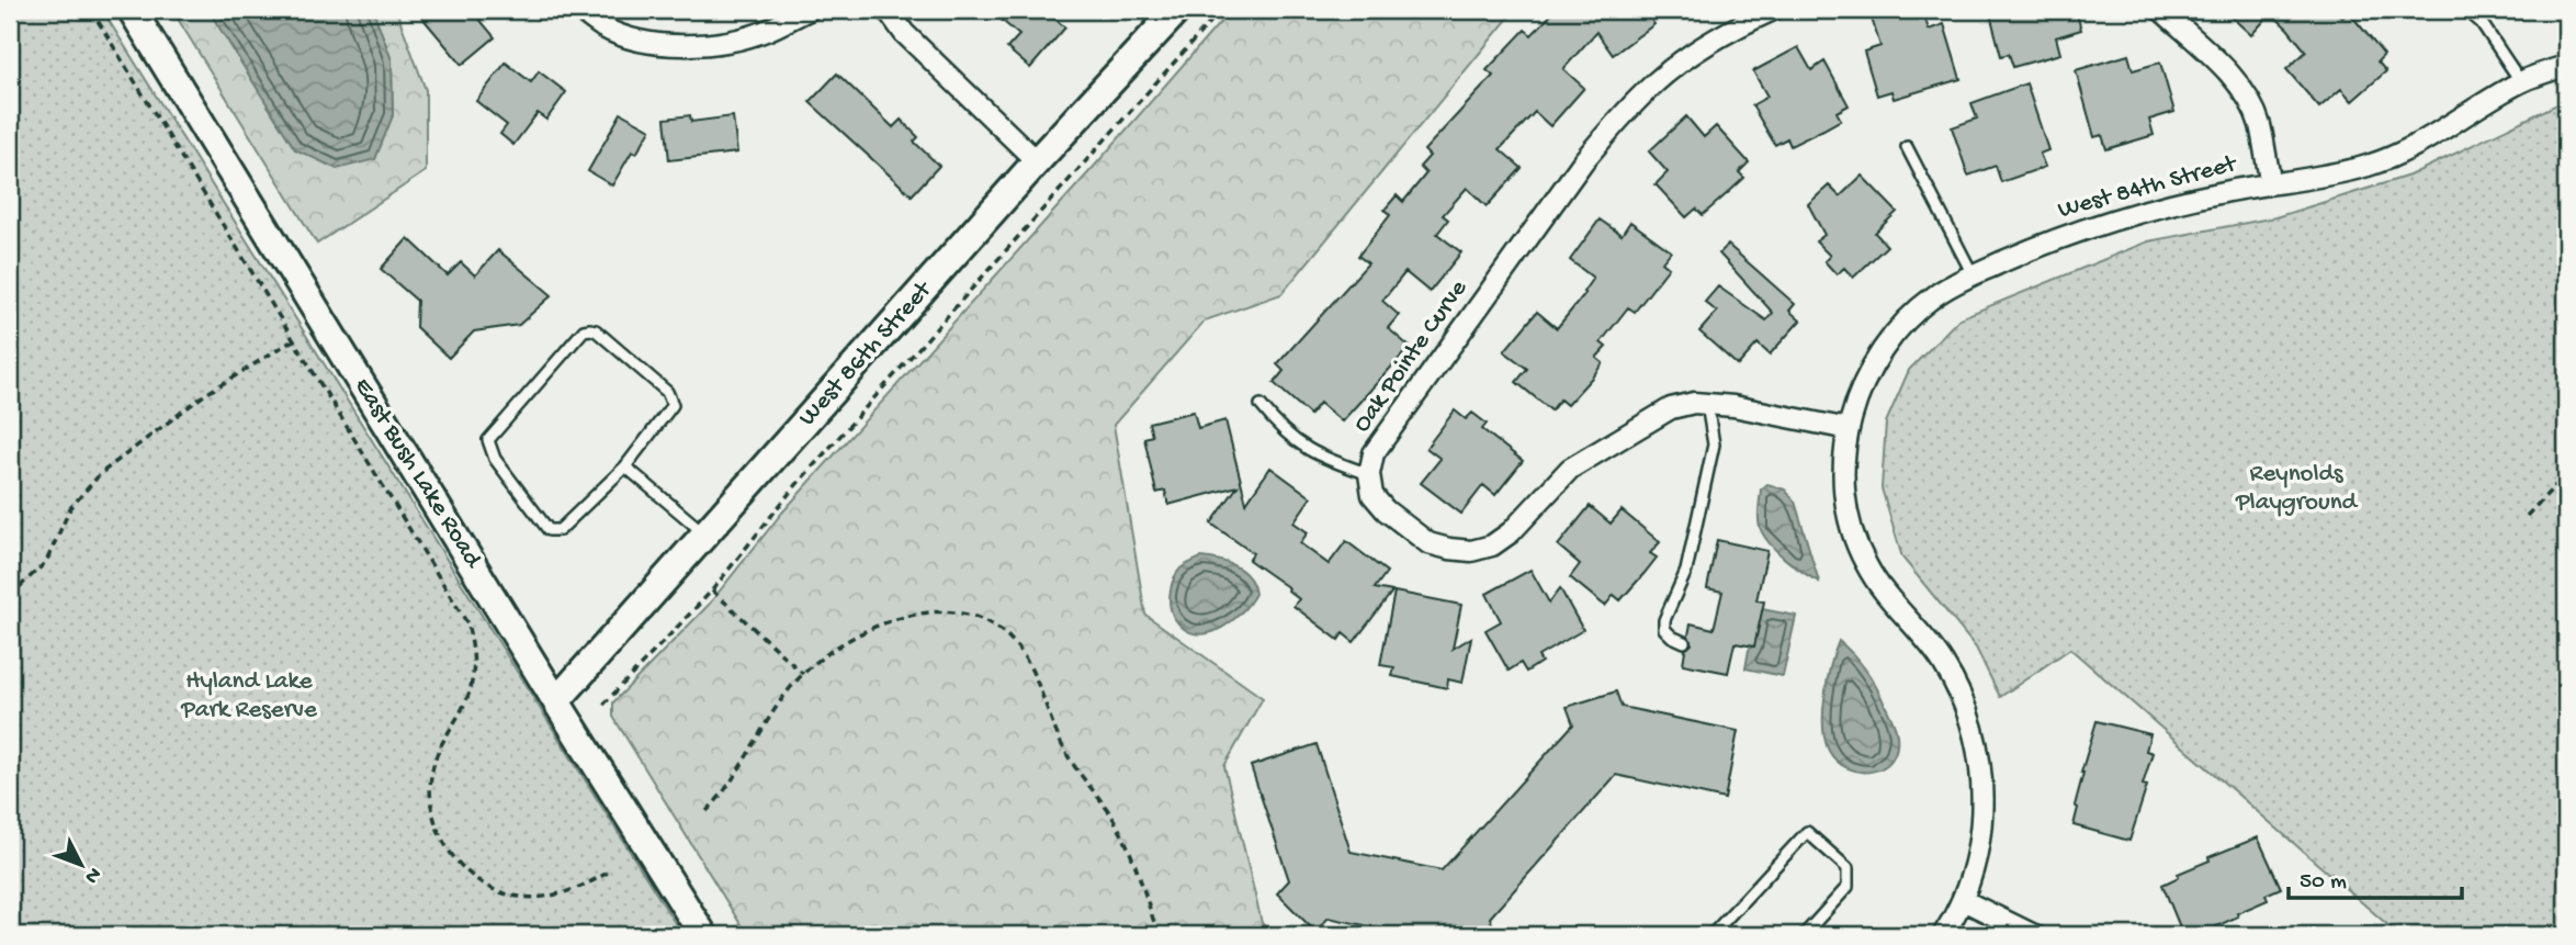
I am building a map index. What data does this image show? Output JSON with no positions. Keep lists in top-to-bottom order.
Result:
{
  "streets": {
    "street": [
      "West 84th Street",
      "West 86th Street",
      "Oak Pointe Curve",
      "East Bush Lake Road"
    ]
  },
  "crossings": [
    ["West 84th Street", "Oak Pointe Curve"],
    ["West 86th Street", "East Bush Lake Road"]
  ],
  "parks": ["Reynolds Playground", "Hyland Lake Park Reserve"],
  "scale_bar": "50 m",
  "north": "bottom right"
}
